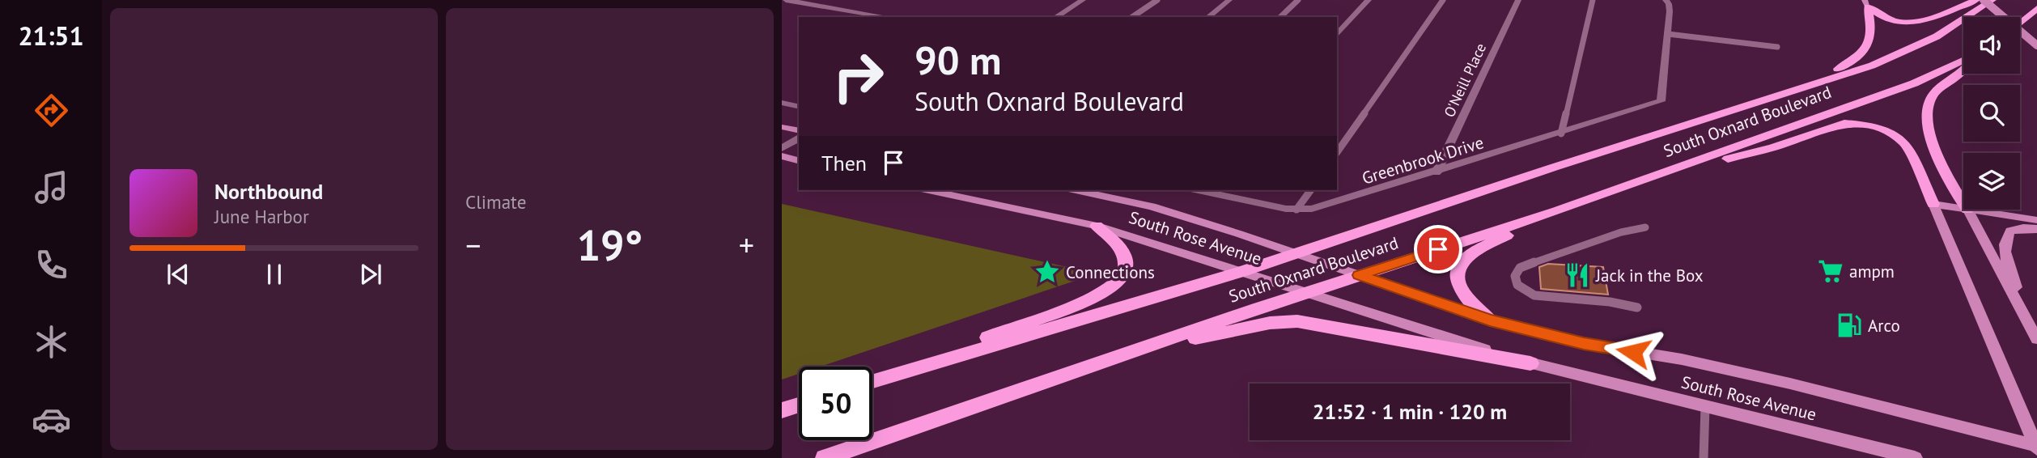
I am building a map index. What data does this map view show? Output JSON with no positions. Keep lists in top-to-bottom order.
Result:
{
  "streets": {
    "main road": ["South Oxnard Boulevard", "South Rose Avenue"],
    "street": ["O'Neill Place", "Greenbrook Drive"]
  },
  "crossings": [
    ["O'Neill Place", "Greenbrook Drive"],
    ["South Oxnard Boulevard", "South Rose Avenue"]
  ],
  "places": {
    "supermarket": ["ampm"],
    "place": ["Connections"],
    "restaurant": ["Jack in the Box"],
    "fuel station": ["Arco"]
  },
  "page": {
    "tabs": "21:51",
    "tile": "Climate",
    "turn": ["90 m", "South Oxnard Boulevard"],
    "then": "Then",
    "song": ["Northbound", "June Harbor"],
    "heat": ["−", "19°", "+"],
    "limit": "50",
    "trip": "21:52 · 1 min · 120 m"
  }
}
